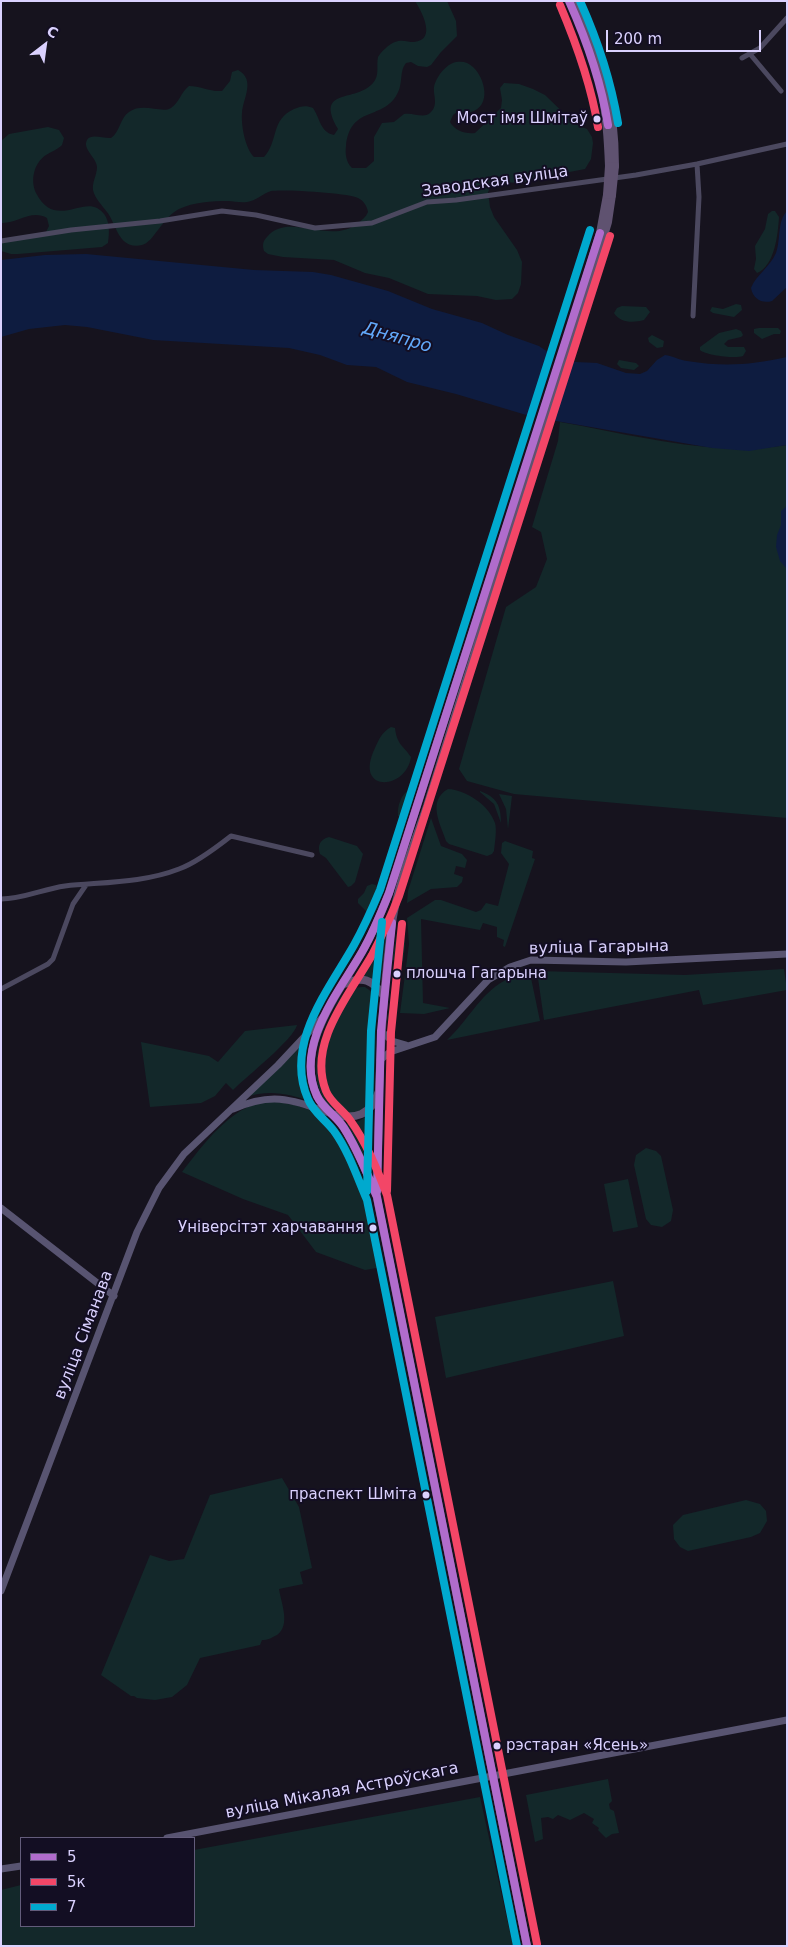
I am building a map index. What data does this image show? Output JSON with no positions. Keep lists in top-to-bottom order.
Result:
{
  "streets": {
    "main road": ["вуліца Гагарына", "вуліца Сіманава", "вуліца Мікалая Астроўскага"],
    "street": ["Заводская вуліца"]
  },
  "water": ["Дняпро"],
  "places": [
    "Мост імя Шмітаў",
    "плошча Гагарына",
    "Універсітэт харчавання",
    "праспект Шміта",
    "рэстаран «Ясень»"
  ],
  "lines": ["transit line 5", "transit line 7", "transit line 5к"],
  "legend": ["5", "5к", "7"],
  "scale_bar": "200 m",
  "north": "top right"
}
